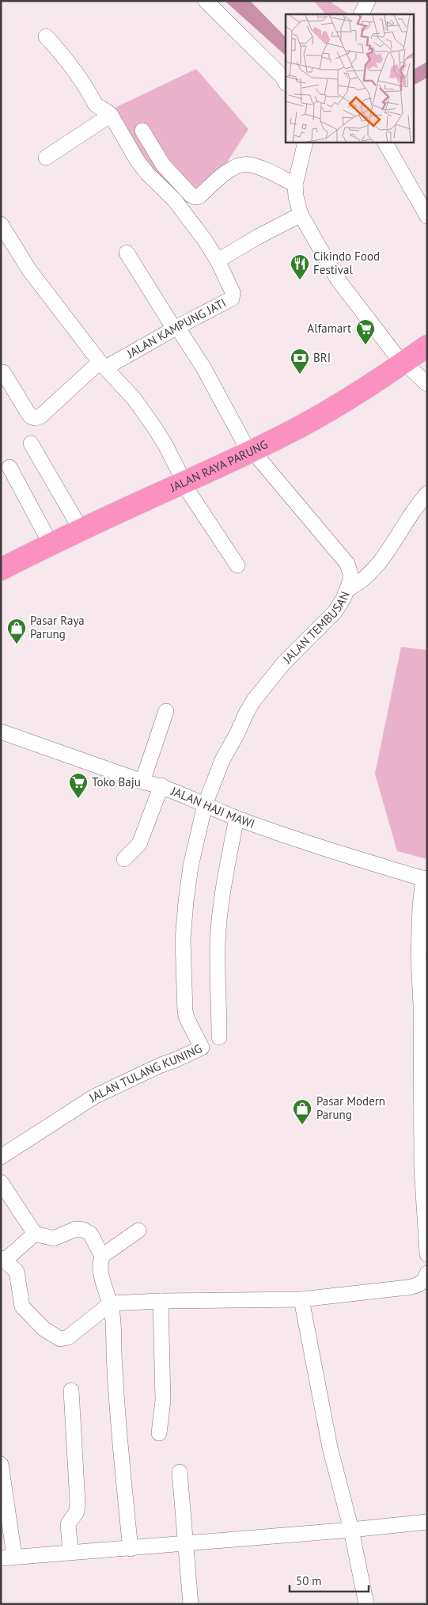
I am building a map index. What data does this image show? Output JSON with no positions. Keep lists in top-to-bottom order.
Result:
{
  "streets": {
    "highway": ["JALAN RAYA PARUNG"],
    "street": [
      "JALAN KAMPUNG JATI",
      "JALAN TEMBUSAN",
      "JALAN HAJI MAWI",
      "JALAN TULANG KUNING"
    ]
  },
  "crossings": [
    ["JALAN KAMPUNG JATI", "JALAN TEMBUSAN"],
    ["JALAN RAYA PARUNG", "JALAN TEMBUSAN"],
    ["JALAN TEMBUSAN", "JALAN HAJI MAWI"],
    ["JALAN TEMBUSAN", "JALAN TULANG KUNING"],
    ["JALAN HAJI MAWI", "JALAN TULANG KUNING"]
  ],
  "places": {
    "restaurant": ["Cikindo Food Festival"],
    "supermarket": ["Alfamart", "Toko Baju"],
    "bank": ["BRI"],
    "shop": ["Pasar Raya Parung", "Pasar Modern Parung"]
  },
  "scale_bar": "50 m"
}
